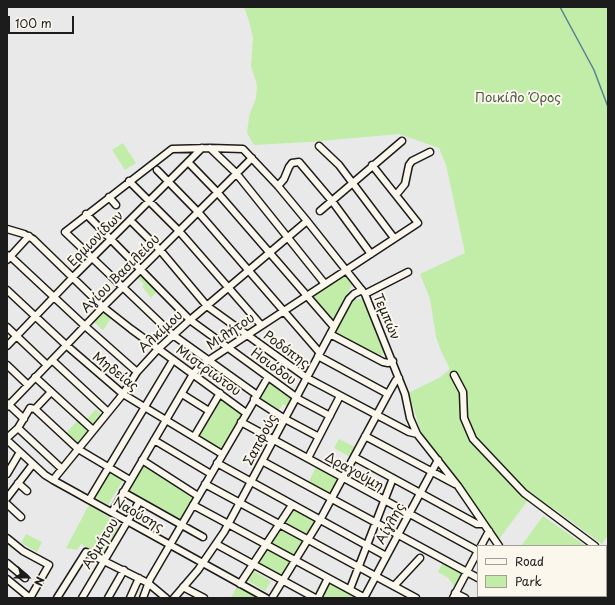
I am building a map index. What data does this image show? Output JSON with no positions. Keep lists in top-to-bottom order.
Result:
{
  "streets": {
    "street": [
      "Ερμιονίδων",
      "Αγίου Βασιλείου",
      "Τεμπών",
      "Αλκίμου",
      "Μιλήτου",
      "Ροδόπης",
      "Ησιόδου",
      "Μιστριώτου",
      "Μηδείας",
      "Σαπφούς",
      "Δραγούμη",
      "Ναούσης",
      "Αίγλης",
      "Αδμήτου"
    ]
  },
  "crossings": [
    ["Ερμιονίδων", "Τεμπών"],
    ["Ερμιονίδων", "Ροδόπης"],
    ["Ερμιονίδων", "Ησιόδου"],
    ["Ερμιονίδων", "Μιστριώτου"],
    ["Ερμιονίδων", "Μηδείας"],
    ["Αγίου Βασιλείου", "Τεμπών"],
    ["Αγίου Βασιλείου", "Ροδόπης"],
    ["Αγίου Βασιλείου", "Ησιόδου"],
    ["Αγίου Βασιλείου", "Μιστριώτου"],
    ["Αγίου Βασιλείου", "Μηδείας"],
    ["Τεμπών", "Αλκίμου"],
    ["Τεμπών", "Μιλήτου"],
    ["Τεμπών", "Ροδόπης"],
    ["Τεμπών", "Ησιόδου"],
    ["Τεμπών", "Σαπφούς"],
    ["Τεμπών", "Αίγλης"],
    ["Αλκίμου", "Ροδόπης"],
    ["Αλκίμου", "Ησιόδου"],
    ["Αλκίμου", "Μιστριώτου"],
    ["Αλκίμου", "Μηδείας"],
    ["Αλκίμου", "Ναούσης"],
    ["Μιλήτου", "Ροδόπης"],
    ["Μιλήτου", "Ησιόδου"],
    ["Μιλήτου", "Μιστριώτου"],
    ["Μιλήτου", "Μηδείας"],
    ["Μιλήτου", "Ναούσης"],
    ["Ροδόπης", "Σαπφούς"],
    ["Ησιόδου", "Σαπφούς"],
    ["Σαπφούς", "Δραγούμη"],
    ["Σαπφούς", "Ναούσης"],
    ["Δραγούμη", "Αίγλης"],
    ["Ναούσης", "Αδμήτου"]
  ],
  "parks": ["Ποικίλο Όρος"],
  "legend": ["Road", "Park"],
  "scale_bar": "100 m",
  "north": "right"
}
